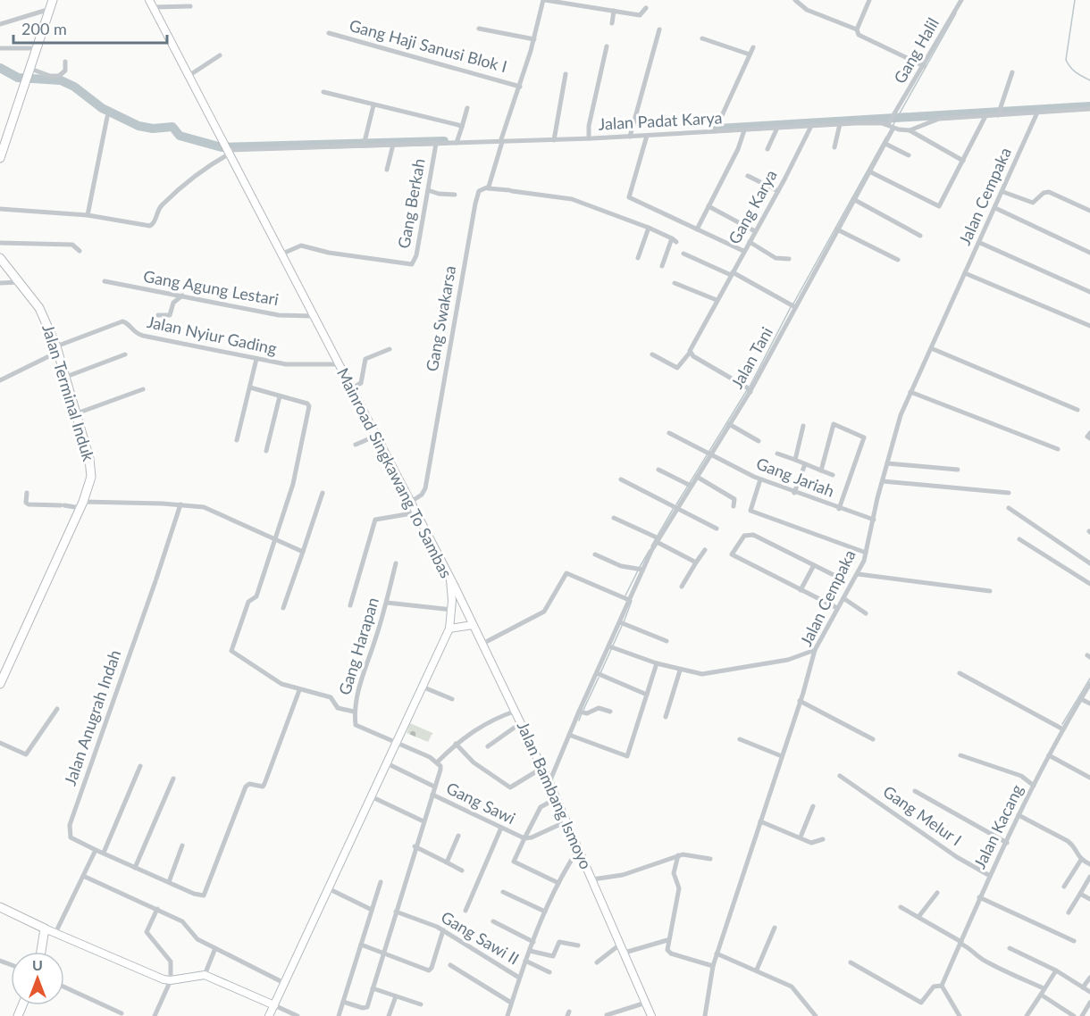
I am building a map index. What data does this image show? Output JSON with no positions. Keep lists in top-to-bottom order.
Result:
{
  "streets": {
    "highway": ["Jalan Terminal Induk"],
    "main road": ["Mainroad Singkawang To Sambas", "Jalan Bambang Ismoyo"],
    "street": [
      "Gang Haji Sanusi Blok I",
      "Gang Halil",
      "Jalan Padat Karya",
      "Jalan Cempaka",
      "Gang Berkah",
      "Gang Karya",
      "Gang Agung Lestari",
      "Gang Swakarsa",
      "Jalan Nyiur Gading",
      "Jalan Tani",
      "Gang Jariah",
      "Gang Harapan",
      "Jalan Anugrah Indah",
      "Gang Sawi",
      "Gang Melur I",
      "Jalan Kacang",
      "Gang Sawi II"
    ]
  },
  "crossings": [
    ["Gang Haji Sanusi Blok I", "Gang Swakarsa"],
    ["Gang Halil", "Jalan Padat Karya"],
    ["Gang Halil", "Jalan Tani"],
    ["Jalan Padat Karya", "Gang Berkah"],
    ["Jalan Padat Karya", "Gang Karya"],
    ["Jalan Padat Karya", "Gang Swakarsa"],
    ["Jalan Padat Karya", "Jalan Tani"],
    ["Jalan Padat Karya", "Mainroad Singkawang To Sambas"],
    ["Jalan Cempaka", "Gang Jariah"],
    ["Gang Berkah", "Mainroad Singkawang To Sambas"],
    ["Gang Agung Lestari", "Mainroad Singkawang To Sambas"],
    ["Gang Swakarsa", "Mainroad Singkawang To Sambas"],
    ["Jalan Nyiur Gading", "Jalan Terminal Induk"],
    ["Jalan Nyiur Gading", "Mainroad Singkawang To Sambas"],
    ["Jalan Tani", "Gang Jariah"],
    ["Jalan Tani", "Jalan Bambang Ismoyo"],
    ["Mainroad Singkawang To Sambas", "Gang Harapan"],
    ["Mainroad Singkawang To Sambas", "Jalan Bambang Ismoyo"],
    ["Jalan Bambang Ismoyo", "Gang Sawi"],
    ["Gang Sawi", "Gang Sawi II"],
    ["Gang Melur I", "Jalan Kacang"]
  ],
  "scale_bar": "200 m",
  "north": "top"
}
